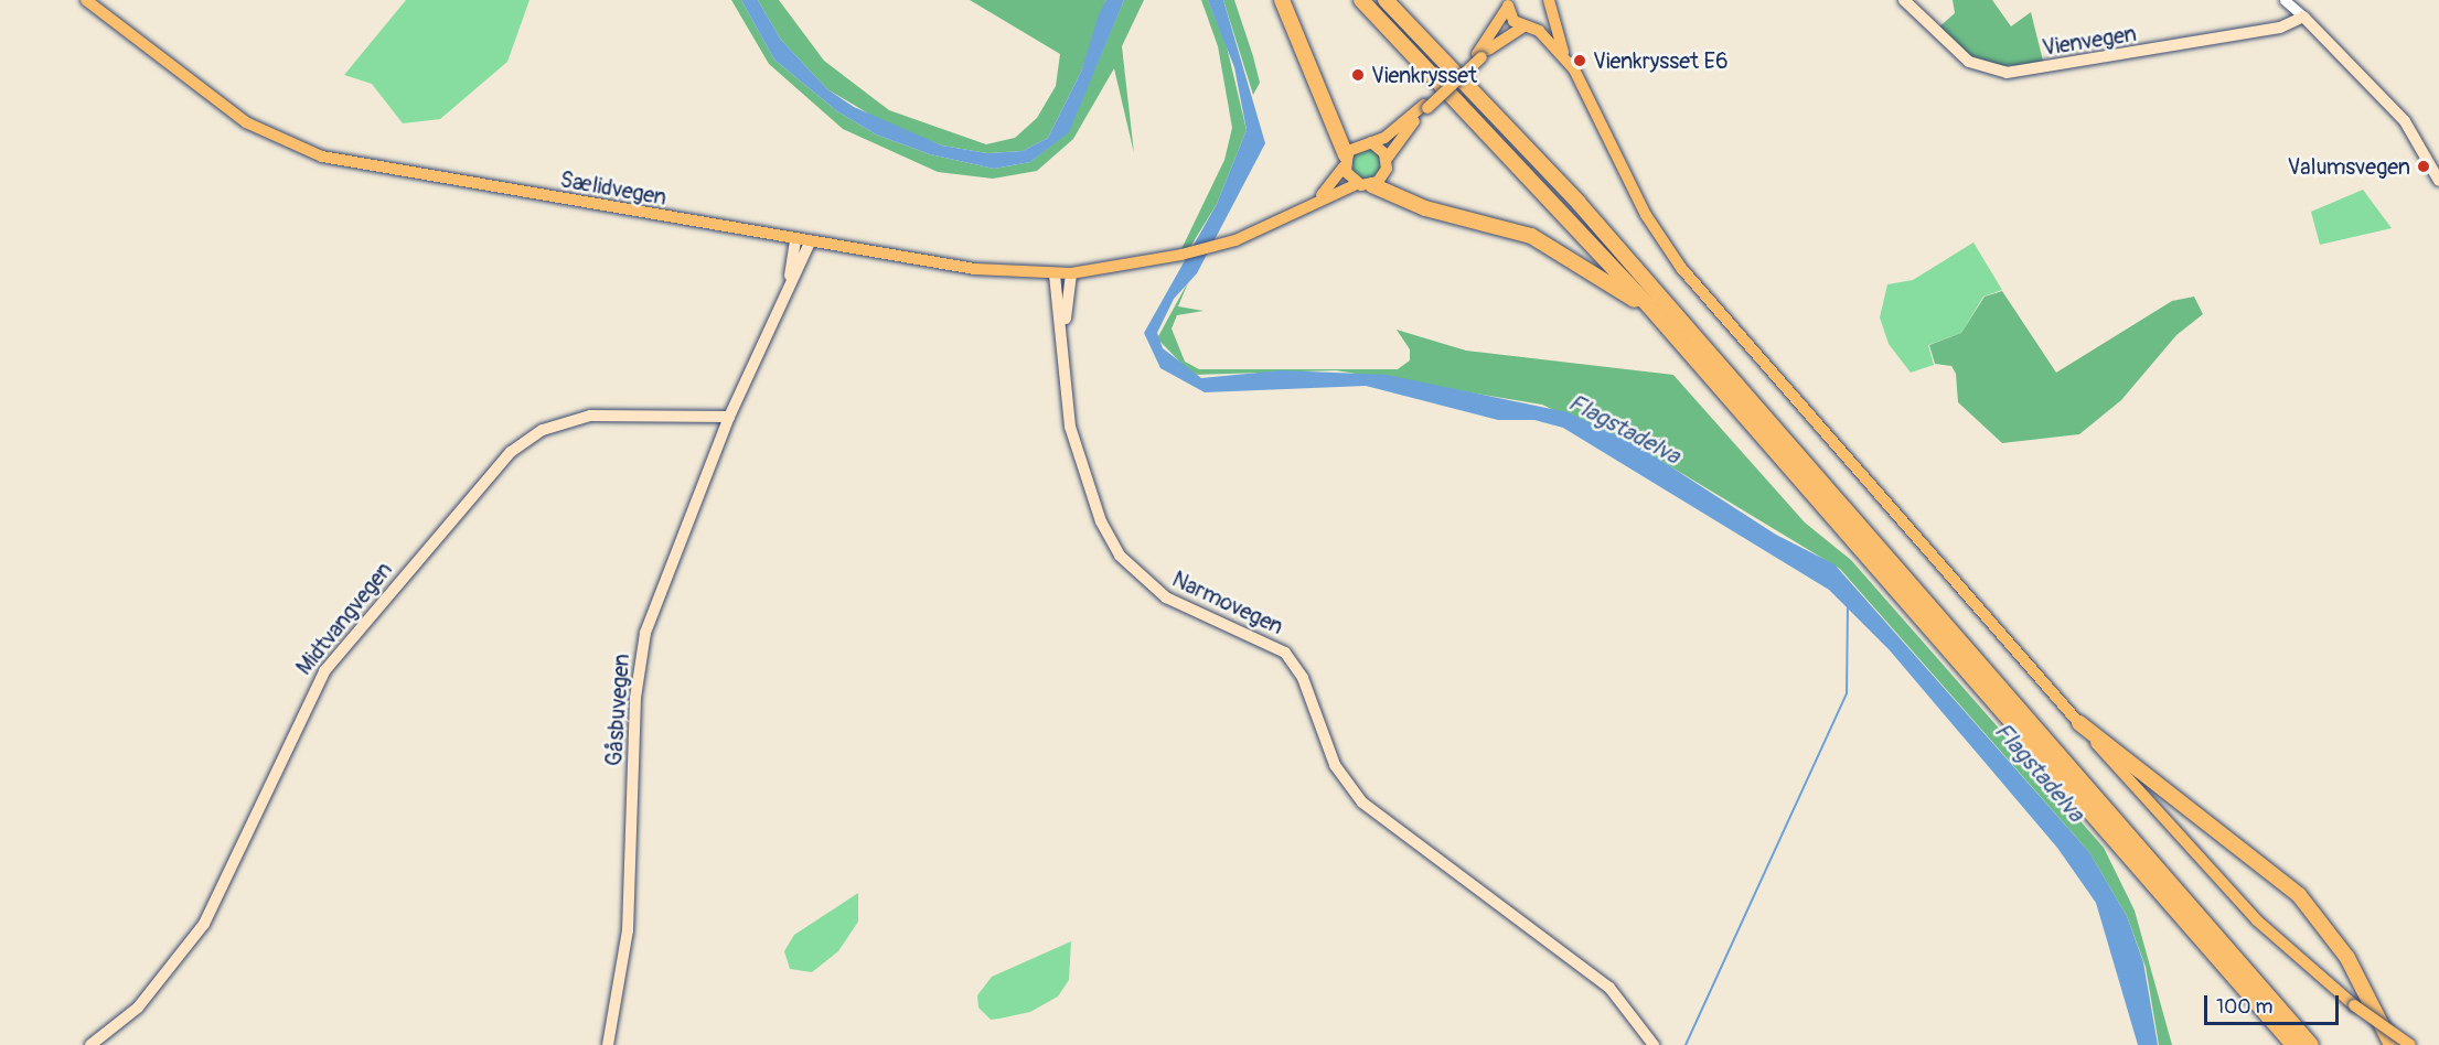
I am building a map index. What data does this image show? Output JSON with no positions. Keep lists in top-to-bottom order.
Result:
{
  "streets": {
    "main road": [
      "Vienvegen",
      "Sælidvegen",
      "Narmovegen",
      "Midtvangvegen",
      "Gåsbuvegen"
    ]
  },
  "crossings": [
    ["Sælidvegen", "Narmovegen"],
    ["Sælidvegen", "Gåsbuvegen"],
    ["Midtvangvegen", "Gåsbuvegen"]
  ],
  "water": ["Flagstadelva"],
  "places": ["Vienkrysset E6", "Vienkrysset", "Valumsvegen"],
  "scale_bar": "100 m"
}
